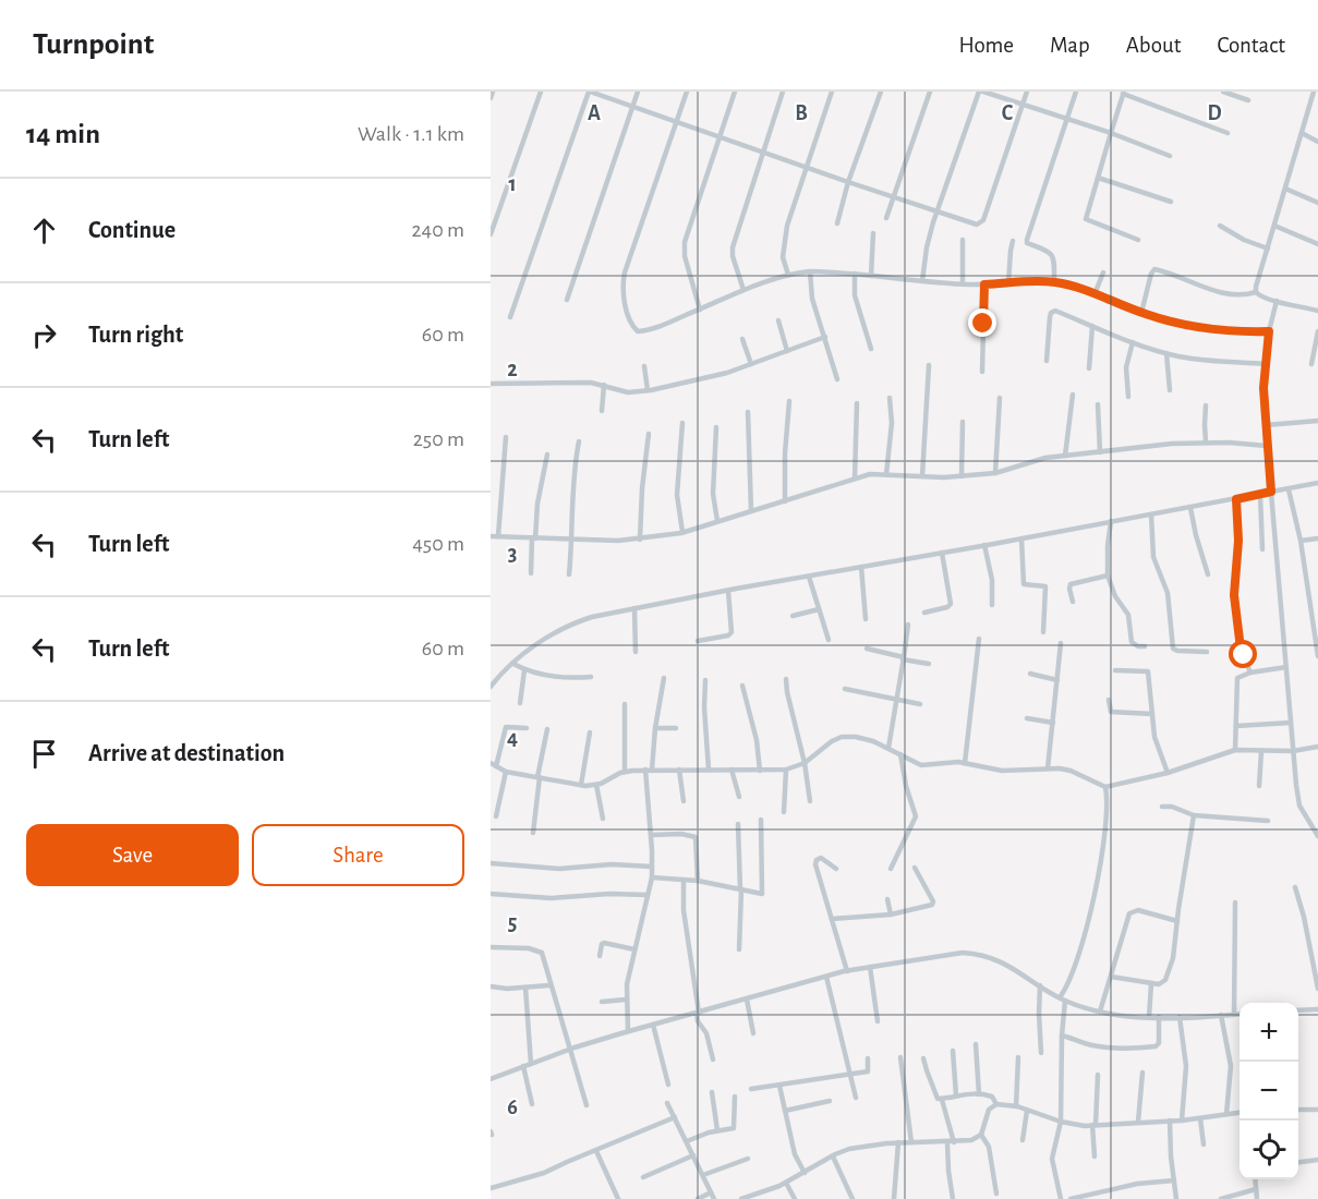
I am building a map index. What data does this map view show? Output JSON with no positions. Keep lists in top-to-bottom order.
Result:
{
  "page": {
    "header": "Turnpoint",
    "nav": [
      "Home",
      "Map",
      "About",
      "Contact"
    ],
    "heading": ["14 min", "Walk · 1.1 km"],
    "list": [
      ["Continue", "240 m"],
      ["Turn right", "60 m"],
      ["Turn left", "250 m"],
      ["Turn left", "450 m"],
      ["Turn left", "60 m"],
      "Arrive at destination"
    ],
    "buttons": ["Save", "Share"],
    "map_buttons": ["+", "−"]
  },
  "grid": {
    "columns": [
      "A",
      "B",
      "C",
      "D"
    ],
    "rows": [
      "1",
      "2",
      "3",
      "4",
      "5",
      "6"
    ]
  }
}
